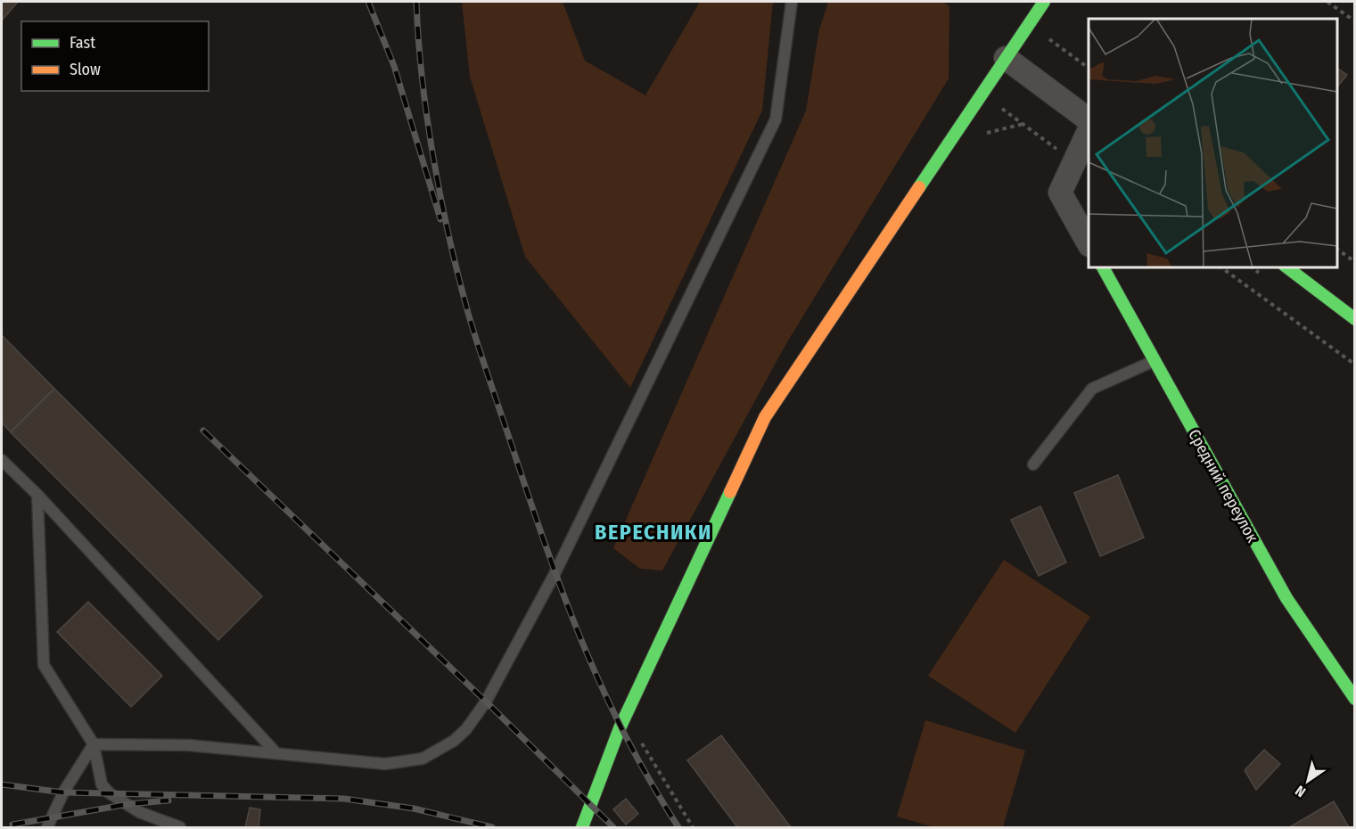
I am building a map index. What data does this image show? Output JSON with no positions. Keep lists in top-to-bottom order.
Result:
{
  "streets": {
    "street": ["Средний переулок"]
  },
  "districts": ["ВЕРЕСНИКИ"],
  "legend": ["Fast", "Slow"],
  "north": "bottom left"
}
